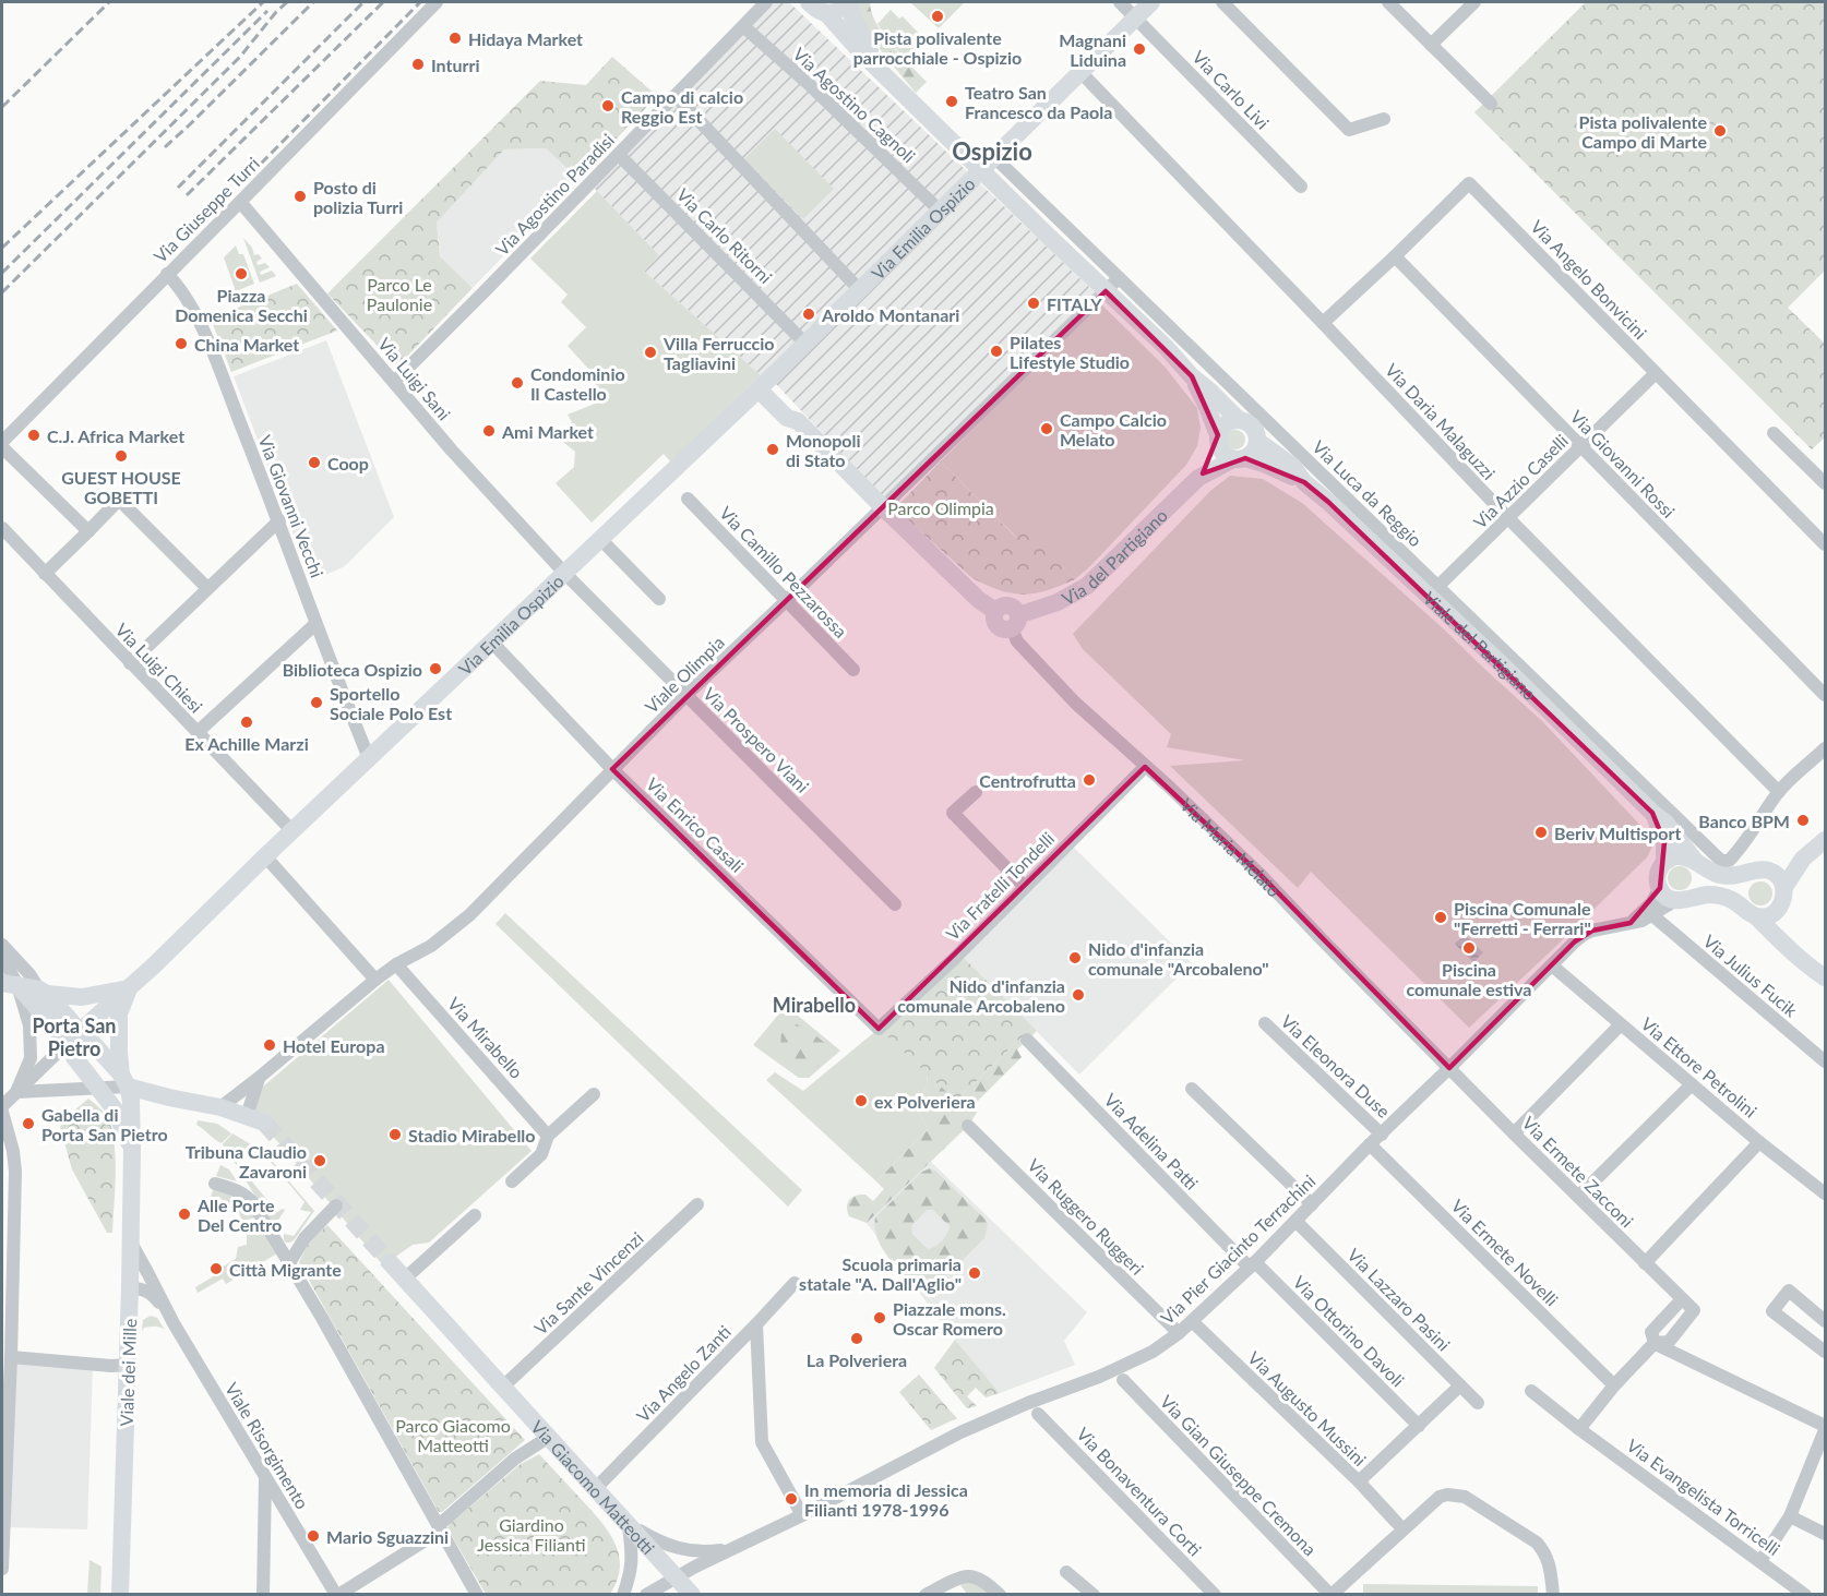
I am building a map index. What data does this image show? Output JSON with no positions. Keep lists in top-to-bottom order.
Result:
{
  "streets": {
    "main road": [
      "Via Emilia Ospizio",
      "Via del Partigiano",
      "Viale del Partigiano",
      "Viale dei Mille",
      "Via Giacomo Matteotti"
    ],
    "street": [
      "Via Carlo Livi",
      "Via Agostino Cagnoli",
      "Via Agostino Paradisi",
      "Via Giuseppe Turri",
      "Via Carlo Ritorni",
      "Via Angelo Bonvicini",
      "Via Luigi Sani",
      "Via Daria Malaguzzi",
      "Via Giovanni Rossi",
      "Via Azzio Caselli",
      "Via Luca da Reggio",
      "Via Giovanni Vecchi",
      "Via Camillo Pezzarossa",
      "Via Luigi Chiesi",
      "Viale Olimpia",
      "Via Prospero Viani",
      "Via Enrico Casali",
      "Via Maria Melato",
      "Via Fratelli Tondelli",
      "Via Julius Fucik",
      "Via Mirabello",
      "Via Eleonora Duse",
      "Via Ettore Petrolini",
      "Via Adelina Patti",
      "Via Ermete Zacconi",
      "Via Ruggero Ruggeri",
      "Via Pier Giacinto Terrachini",
      "Via Ermete Novelli",
      "Via Sante Vincenzi",
      "Via Lazzaro Pasini",
      "Via Ottorino Davoli",
      "Via Angelo Zanti",
      "Via Augusto Mussini",
      "Viale Risorgimento",
      "Via Gian Giuseppe Cremona",
      "Via Bonaventura Corti",
      "Via Evangelista Torricelli"
    ]
  },
  "crossings": [
    ["Via Carlo Livi", "Via Emilia Ospizio"],
    ["Via Agostino Cagnoli", "Via Agostino Paradisi"],
    ["Via Agostino Cagnoli", "Via Emilia Ospizio"],
    ["Via Agostino Paradisi", "Via Emilia Ospizio"],
    ["Via Agostino Paradisi", "Via Carlo Ritorni"],
    ["Via Agostino Paradisi", "Via Luigi Sani"],
    ["Via Giuseppe Turri", "Via Luigi Sani"],
    ["Via Giuseppe Turri", "Via Giovanni Vecchi"],
    ["Via Emilia Ospizio", "Via Carlo Ritorni"],
    ["Via Emilia Ospizio", "Via Luigi Sani"],
    ["Via Emilia Ospizio", "Via Daria Malaguzzi"],
    ["Via Emilia Ospizio", "Via Luca da Reggio"],
    ["Via Emilia Ospizio", "Via Giovanni Vecchi"],
    ["Via Emilia Ospizio", "Via Luigi Chiesi"],
    ["Via Emilia Ospizio", "Via Prospero Viani"],
    ["Via Emilia Ospizio", "Via Enrico Casali"],
    ["Via Emilia Ospizio", "Viale dei Mille"],
    ["Via Angelo Bonvicini", "Via Daria Malaguzzi"],
    ["Via Angelo Bonvicini", "Via Giovanni Rossi"],
    ["Via Angelo Bonvicini", "Via Azzio Caselli"],
    ["Via Luigi Sani", "Via Prospero Viani"],
    ["Via Daria Malaguzzi", "Via Azzio Caselli"],
    ["Via Daria Malaguzzi", "Via Luca da Reggio"],
    ["Via Giovanni Rossi", "Via Azzio Caselli"],
    ["Via Azzio Caselli", "Via Luca da Reggio"],
    ["Via Luca da Reggio", "Viale Olimpia"],
    ["Via del Partigiano", "Viale del Partigiano"],
    ["Via del Partigiano", "Via Maria Melato"],
    ["Via Camillo Pezzarossa", "Viale Olimpia"],
    ["Viale Olimpia", "Via Prospero Viani"],
    ["Viale Olimpia", "Via Enrico Casali"],
    ["Viale Olimpia", "Via Mirabello"],
    ["Via Enrico Casali", "Via Fratelli Tondelli"],
    ["Via Maria Melato", "Via Fratelli Tondelli"],
    ["Via Maria Melato", "Via Ermete Zacconi"],
    ["Via Maria Melato", "Via Pier Giacinto Terrachini"],
    ["Via Julius Fucik", "Via Pier Giacinto Terrachini"],
    ["Via Eleonora Duse", "Via Pier Giacinto Terrachini"],
    ["Via Ettore Petrolini", "Via Pier Giacinto Terrachini"],
    ["Via Adelina Patti", "Via Pier Giacinto Terrachini"],
    ["Via Adelina Patti", "Via Ottorino Davoli"],
    ["Via Ermete Zacconi", "Via Pier Giacinto Terrachini"],
    ["Via Ruggero Ruggeri", "Via Pier Giacinto Terrachini"],
    ["Via Pier Giacinto Terrachini", "Via Ermete Novelli"],
    ["Via Pier Giacinto Terrachini", "Via Lazzaro Pasini"],
    ["Via Pier Giacinto Terrachini", "Via Ottorino Davoli"],
    ["Via Pier Giacinto Terrachini", "Via Augusto Mussini"],
    ["Via Pier Giacinto Terrachini", "Via Giacomo Matteotti"],
    ["Via Sante Vincenzi", "Via Giacomo Matteotti"],
    ["Viale dei Mille", "Viale Risorgimento"],
    ["Via Angelo Zanti", "Via Giacomo Matteotti"]
  ],
  "districts": ["Ospizio", "Mirabello", "Porta San Pietro"],
  "parks": [
    "Parco Le Paulonie",
    "Parco Olimpia",
    "Parco Giacomo Matteotti",
    "Giardino Jessica Filianti"
  ],
  "places": [
    "Pista polivalente parrocchiale - Ospizio",
    "Hidaya Market",
    "Magnani Liduina",
    "Inturri",
    "Teatro San Francesco da Paola",
    "Campo di calcio Reggio Est",
    "Pista polivalente Campo di Marte",
    "Posto di polizia Turri",
    "Piazza Domenica Secchi",
    "FITALY",
    "Aroldo Montanari",
    "China Market",
    "Pilates Lifestyle Studio",
    "Villa Ferruccio Tagliavini",
    "Condominio Il Castello",
    "Campo Calcio Melato",
    "Ami Market",
    "C.J. Africa Market",
    "Monopoli di Stato",
    "GUEST HOUSE GOBETTI",
    "Coop",
    "Biblioteca Ospizio",
    "Sportello Sociale Polo Est",
    "Ex Achille Marzi",
    "Centrofrutta",
    "Banco BPM",
    "Beriv Multisport",
    "Piscina Comunale \"Ferretti - Ferrari\"",
    "Piscina comunale estiva",
    "Nido d'infanzia comunale \"Arcobaleno\"",
    "Nido d'infanzia comunale Arcobaleno",
    "Hotel Europa",
    "ex Polveriera",
    "Gabella di Porta San Pietro",
    "Stadio Mirabello",
    "Tribuna Claudio Zavaroni",
    "Alle Porte Del Centro",
    "Città Migrante",
    "Scuola primaria statale \"A. Dall'Aglio\"",
    "Piazzale mons. Oscar Romero",
    "La Polveriera",
    "In memoria di Jessica Filianti 1978-1996",
    "Mario Sguazzini"
  ]
}
